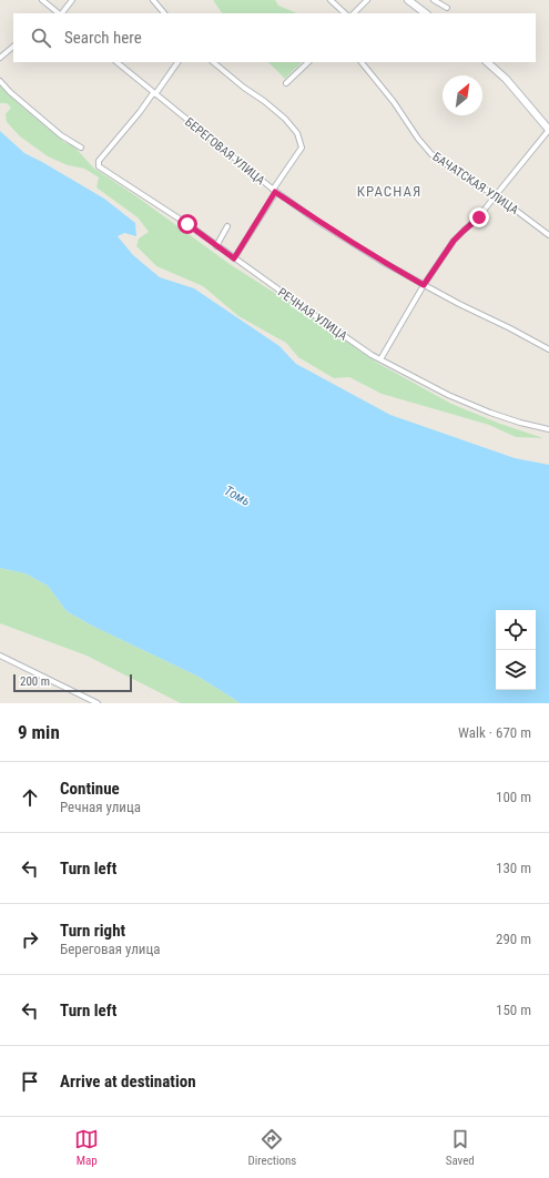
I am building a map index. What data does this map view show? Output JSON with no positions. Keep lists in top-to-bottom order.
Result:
{
  "streets": {
    "street": ["БЕРЕГОВАЯ УЛИЦА", "БАЧАТСКАЯ УЛИЦА", "РЕЧНАЯ УЛИЦА"]
  },
  "crossings": [
    ["БЕРЕГОВАЯ УЛИЦА", "РЕЧНАЯ УЛИЦА"]
  ],
  "districts": ["КРАСНАЯ"],
  "water": ["Томь"],
  "scale_bar": "200 m",
  "north": "top right",
  "page": {
    "search": "Search here",
    "scale": "200 m",
    "heading": ["9 min", "Walk · 670 m"],
    "list": [
      ["Continue", "Речная улица", "100 m"],
      ["Turn left", "130 m"],
      ["Turn right", "Береговая улица", "290 m"],
      ["Turn left", "150 m"],
      "Arrive at destination"
    ],
    "nav": ["Map", "Directions", "Saved"]
  }
}
